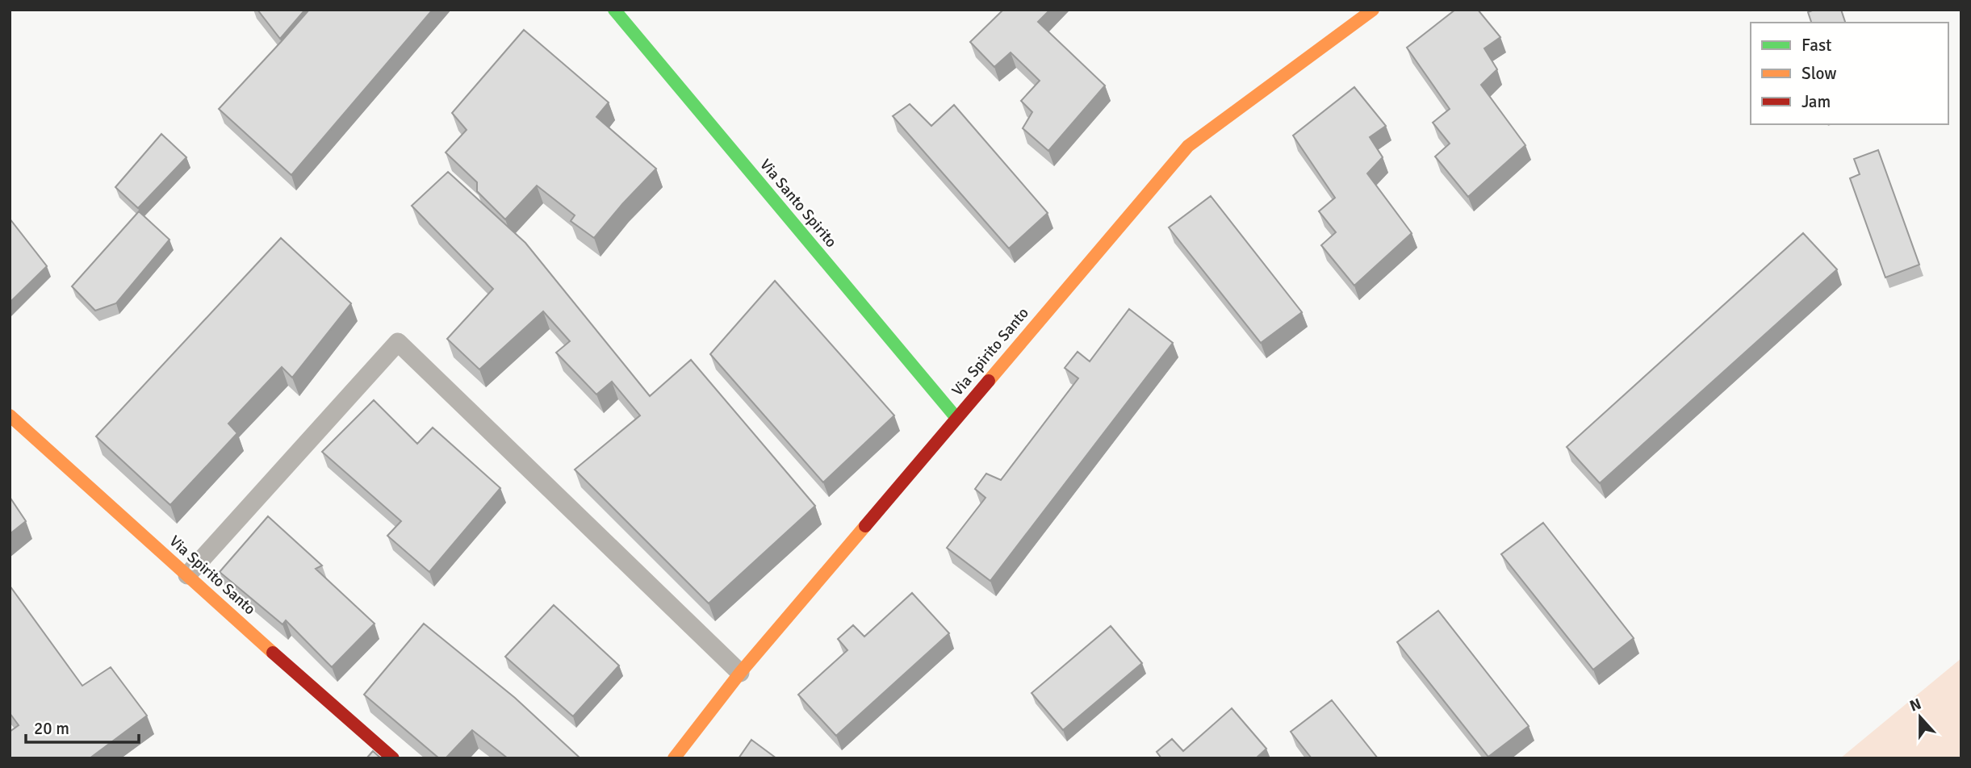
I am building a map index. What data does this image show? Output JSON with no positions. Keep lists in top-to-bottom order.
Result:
{
  "streets": {
    "street": ["Via Santo Spirito", "Via Spirito Santo"]
  },
  "crossings": [
    ["Via Santo Spirito", "Via Spirito Santo"]
  ],
  "legend": ["Fast", "Slow", "Jam"],
  "scale_bar": "20 m",
  "north": "top"
}
